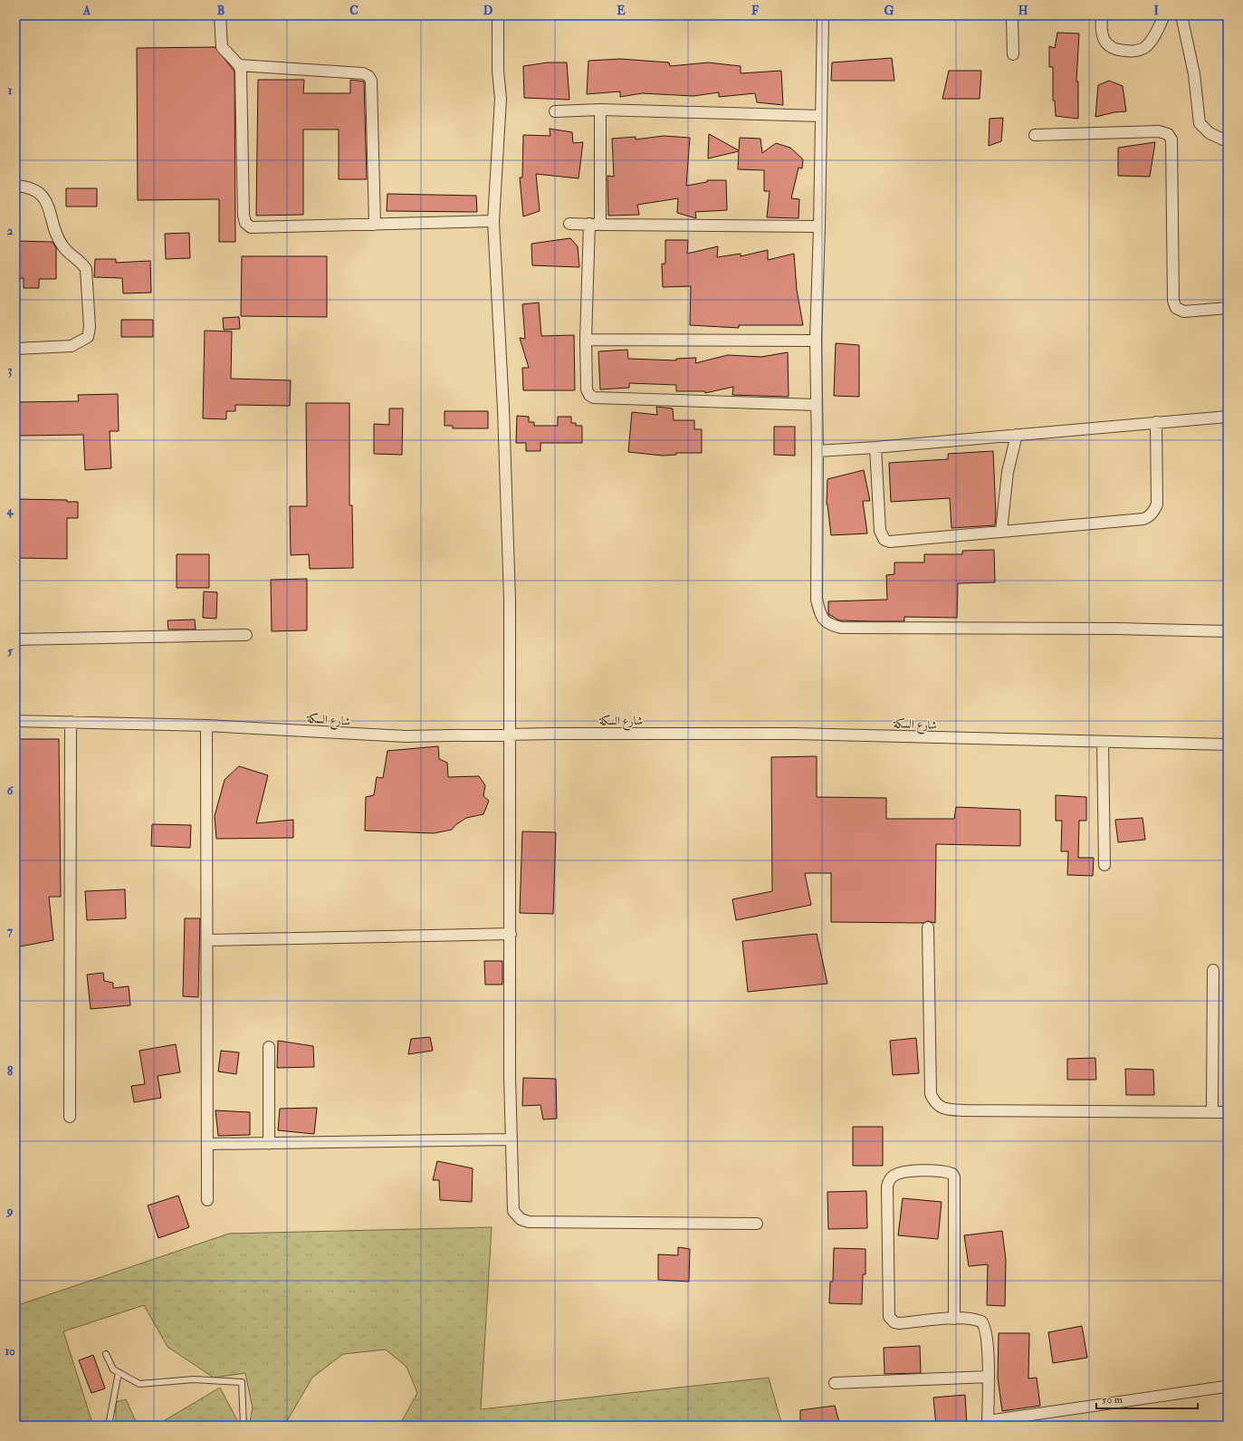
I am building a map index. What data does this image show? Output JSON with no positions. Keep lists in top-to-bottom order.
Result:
{
  "streets": {
    "street": ["شارع السكة"]
  },
  "scale_bar": "50 m",
  "grid": {
    "columns": [
      "A",
      "B",
      "C",
      "D",
      "E",
      "F",
      "G",
      "H",
      "I"
    ],
    "rows": [
      "1",
      "2",
      "3",
      "4",
      "5",
      "6",
      "7",
      "8",
      "9",
      "10"
    ]
  }
}
